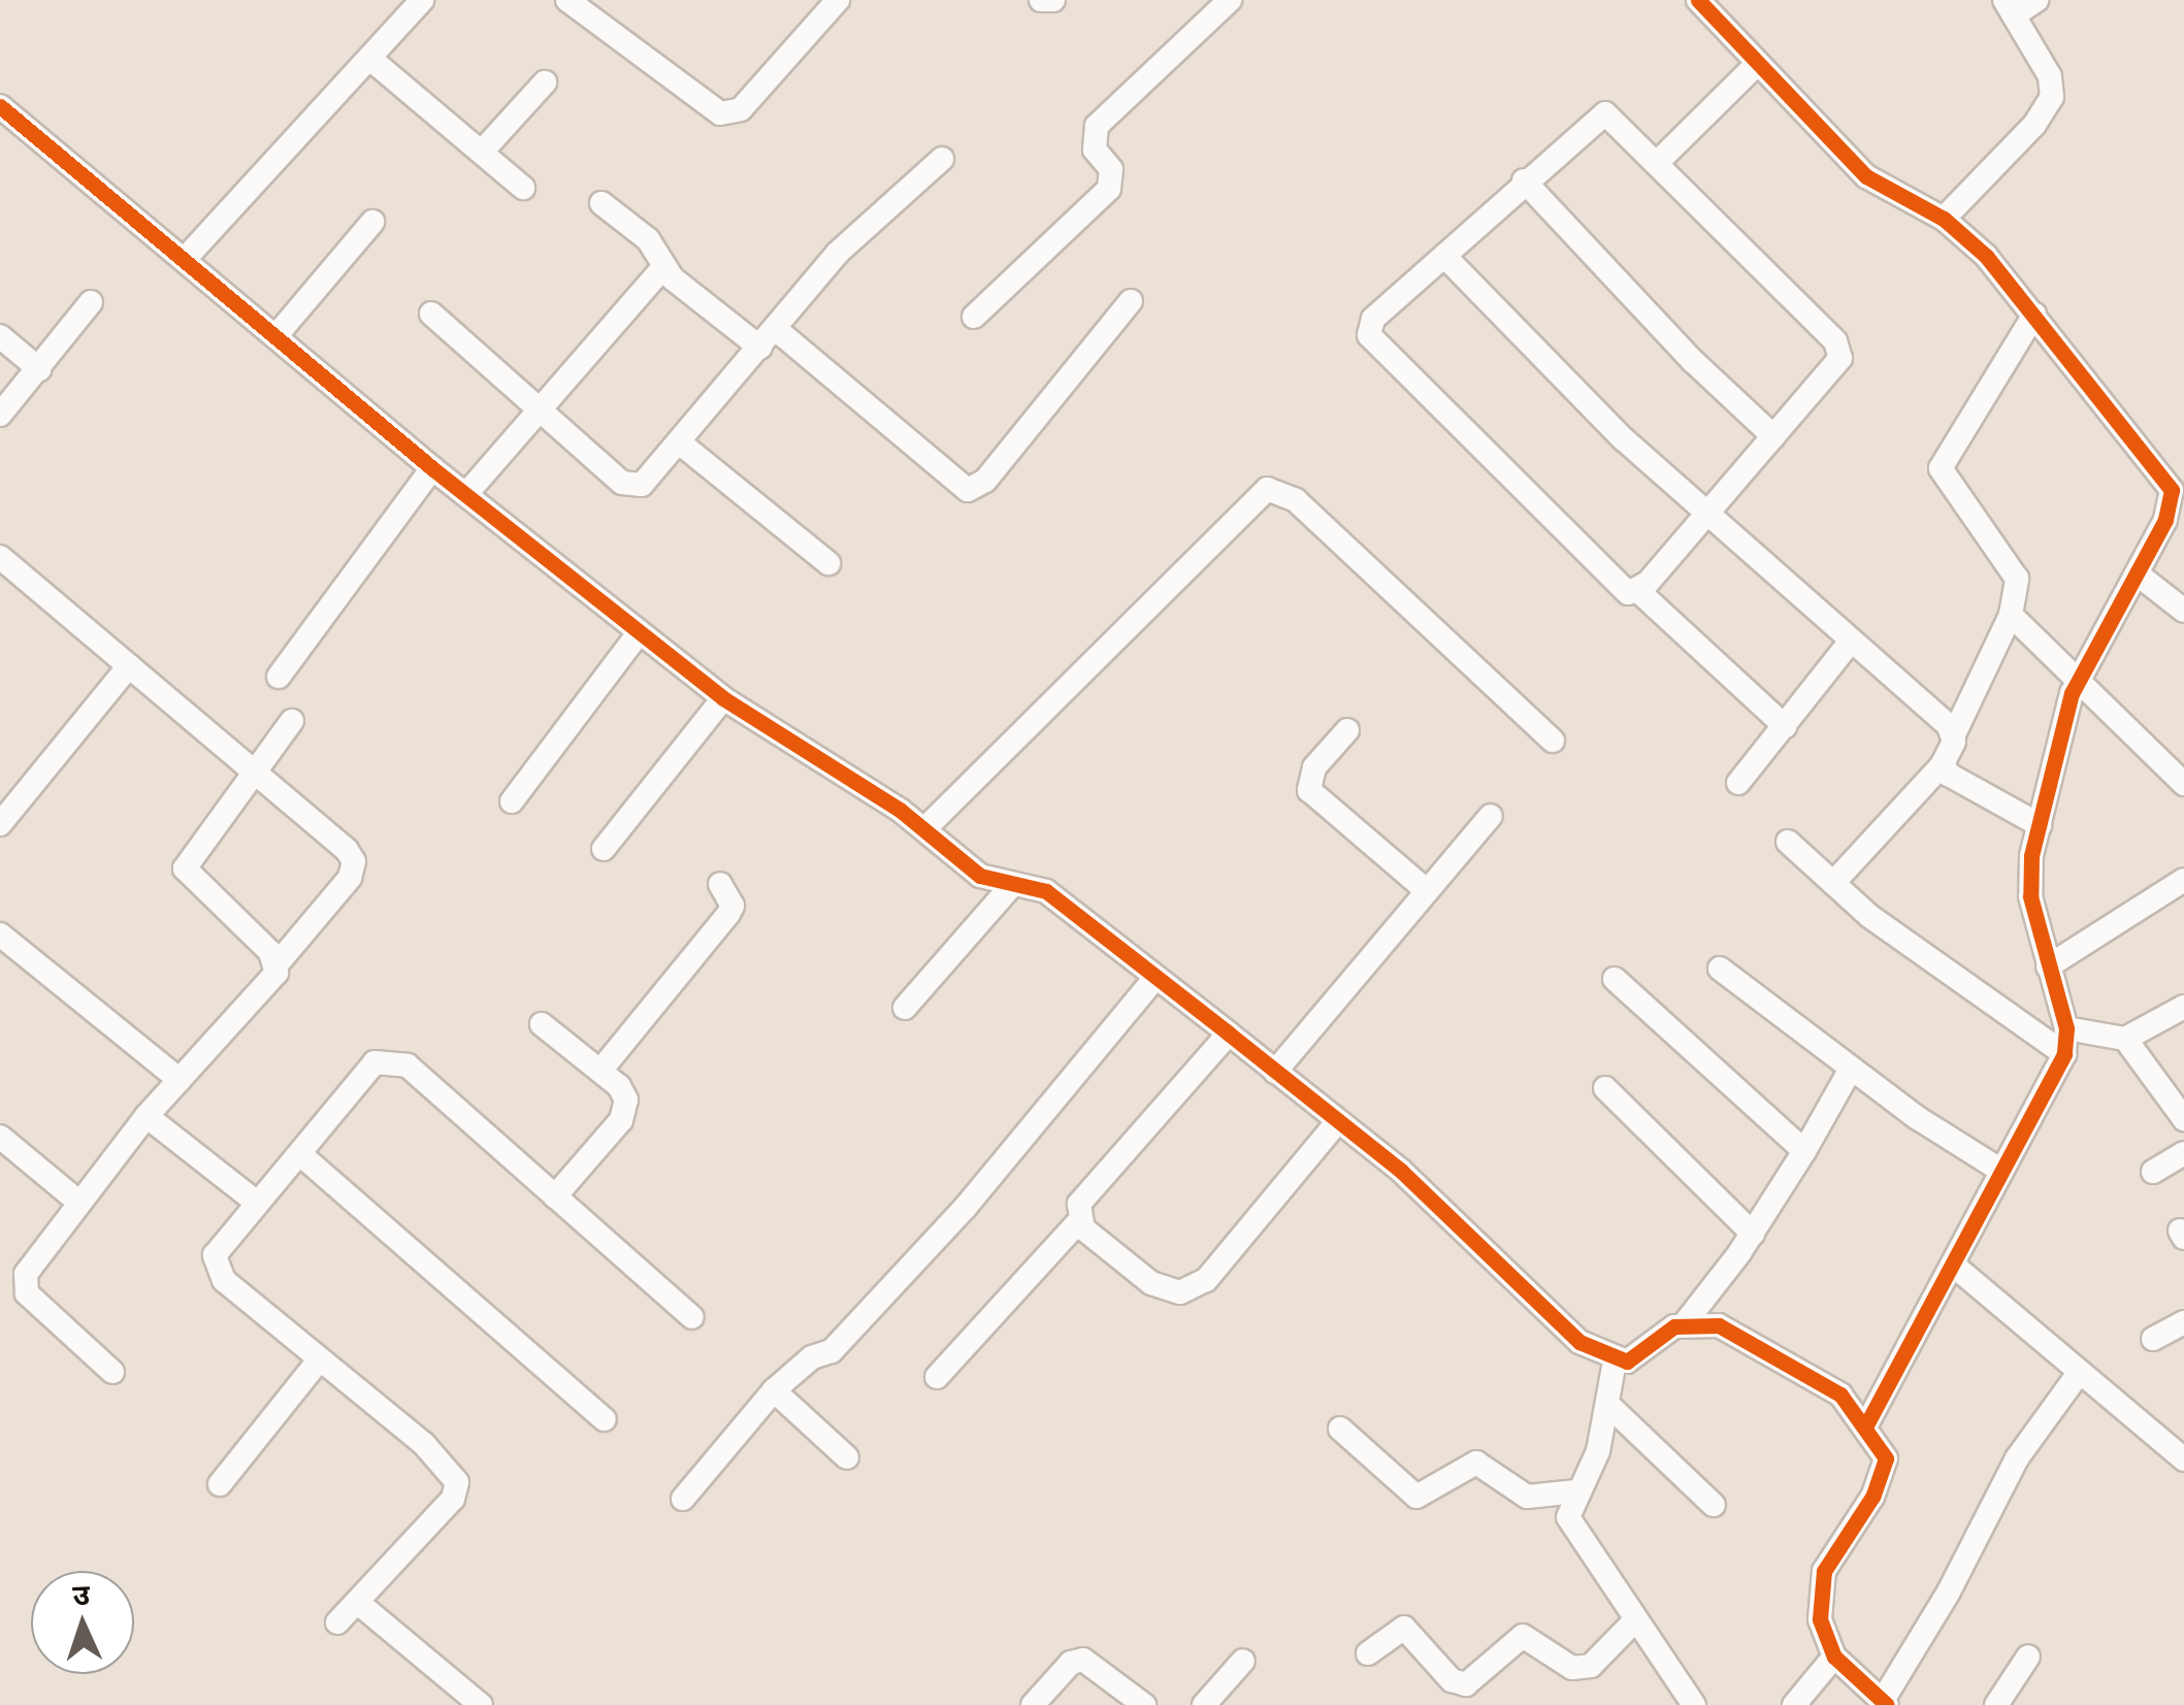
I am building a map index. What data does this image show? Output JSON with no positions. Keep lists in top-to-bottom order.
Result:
{
  "north": "top"
}
